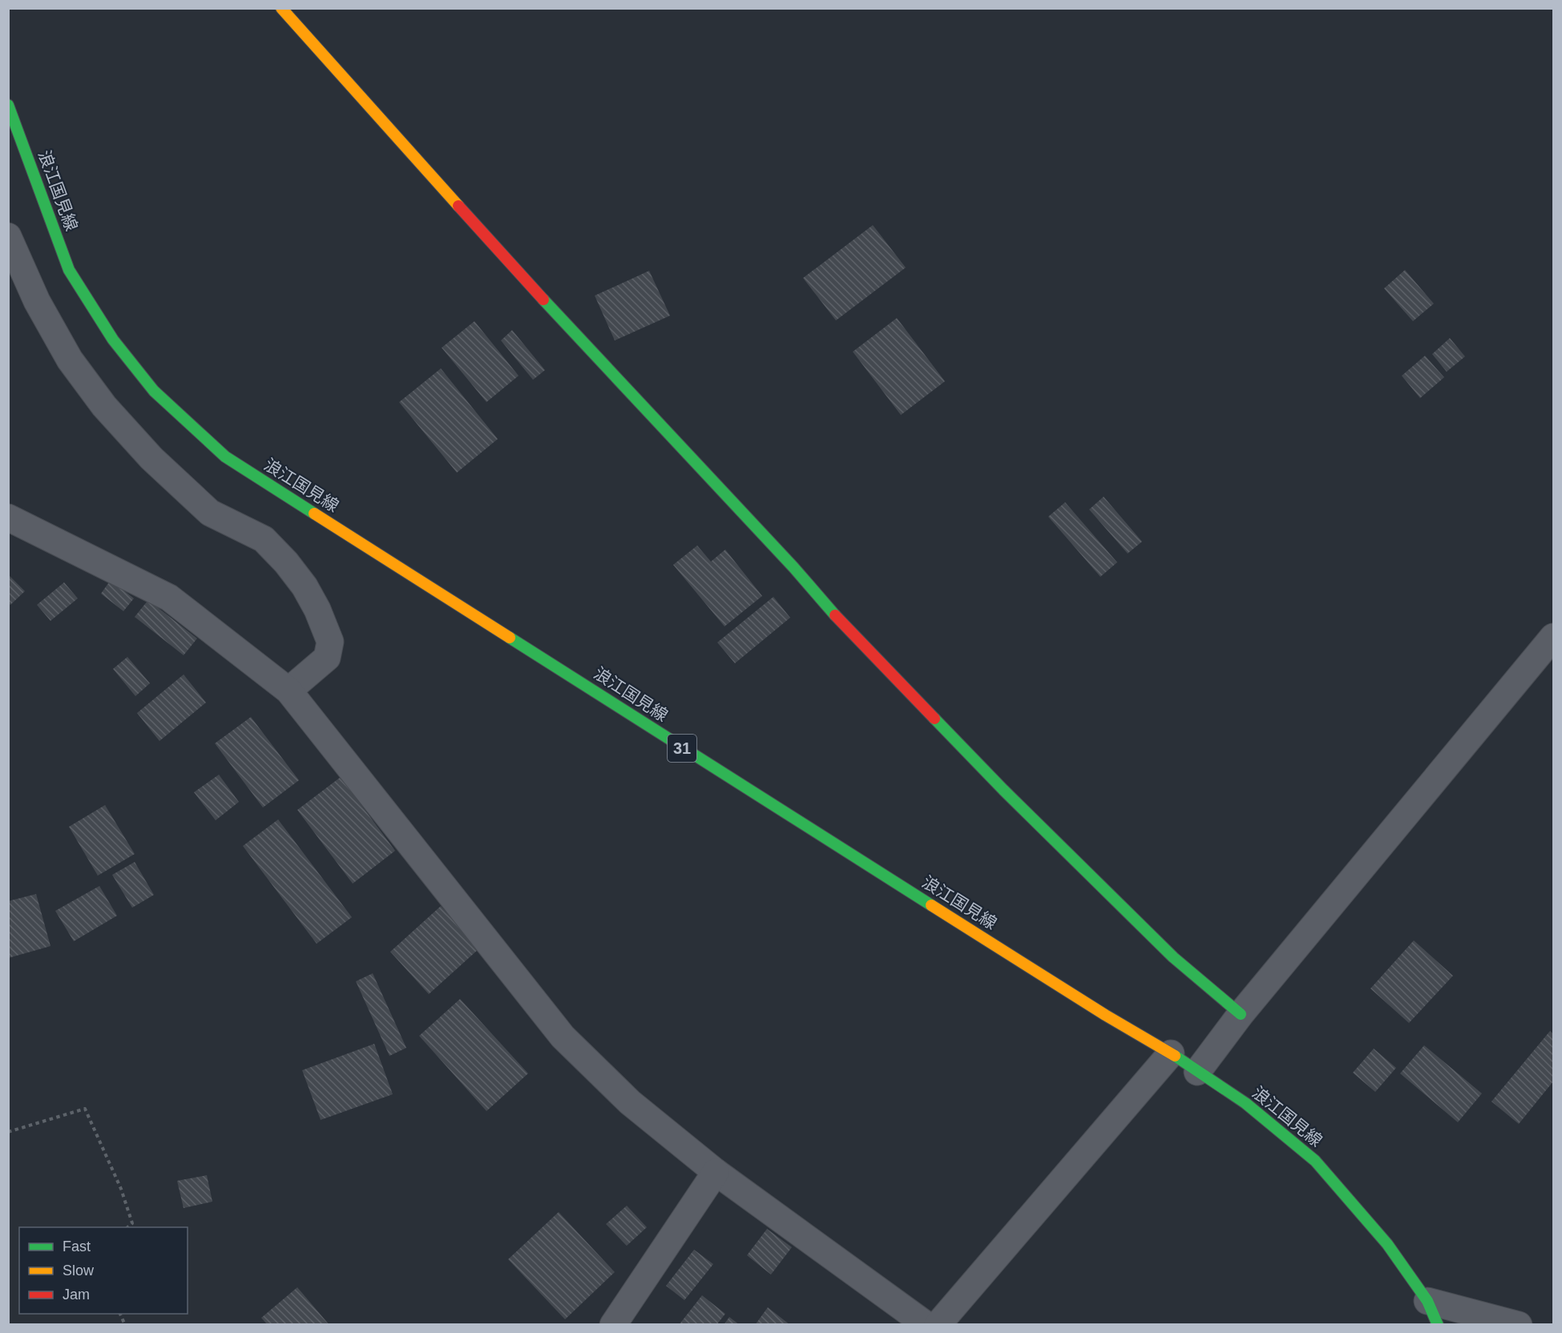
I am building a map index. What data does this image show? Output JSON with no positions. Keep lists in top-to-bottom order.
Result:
{
  "streets": {
    "main road": ["浪江国見線", "31"]
  },
  "legend": ["Fast", "Slow", "Jam"]
}
